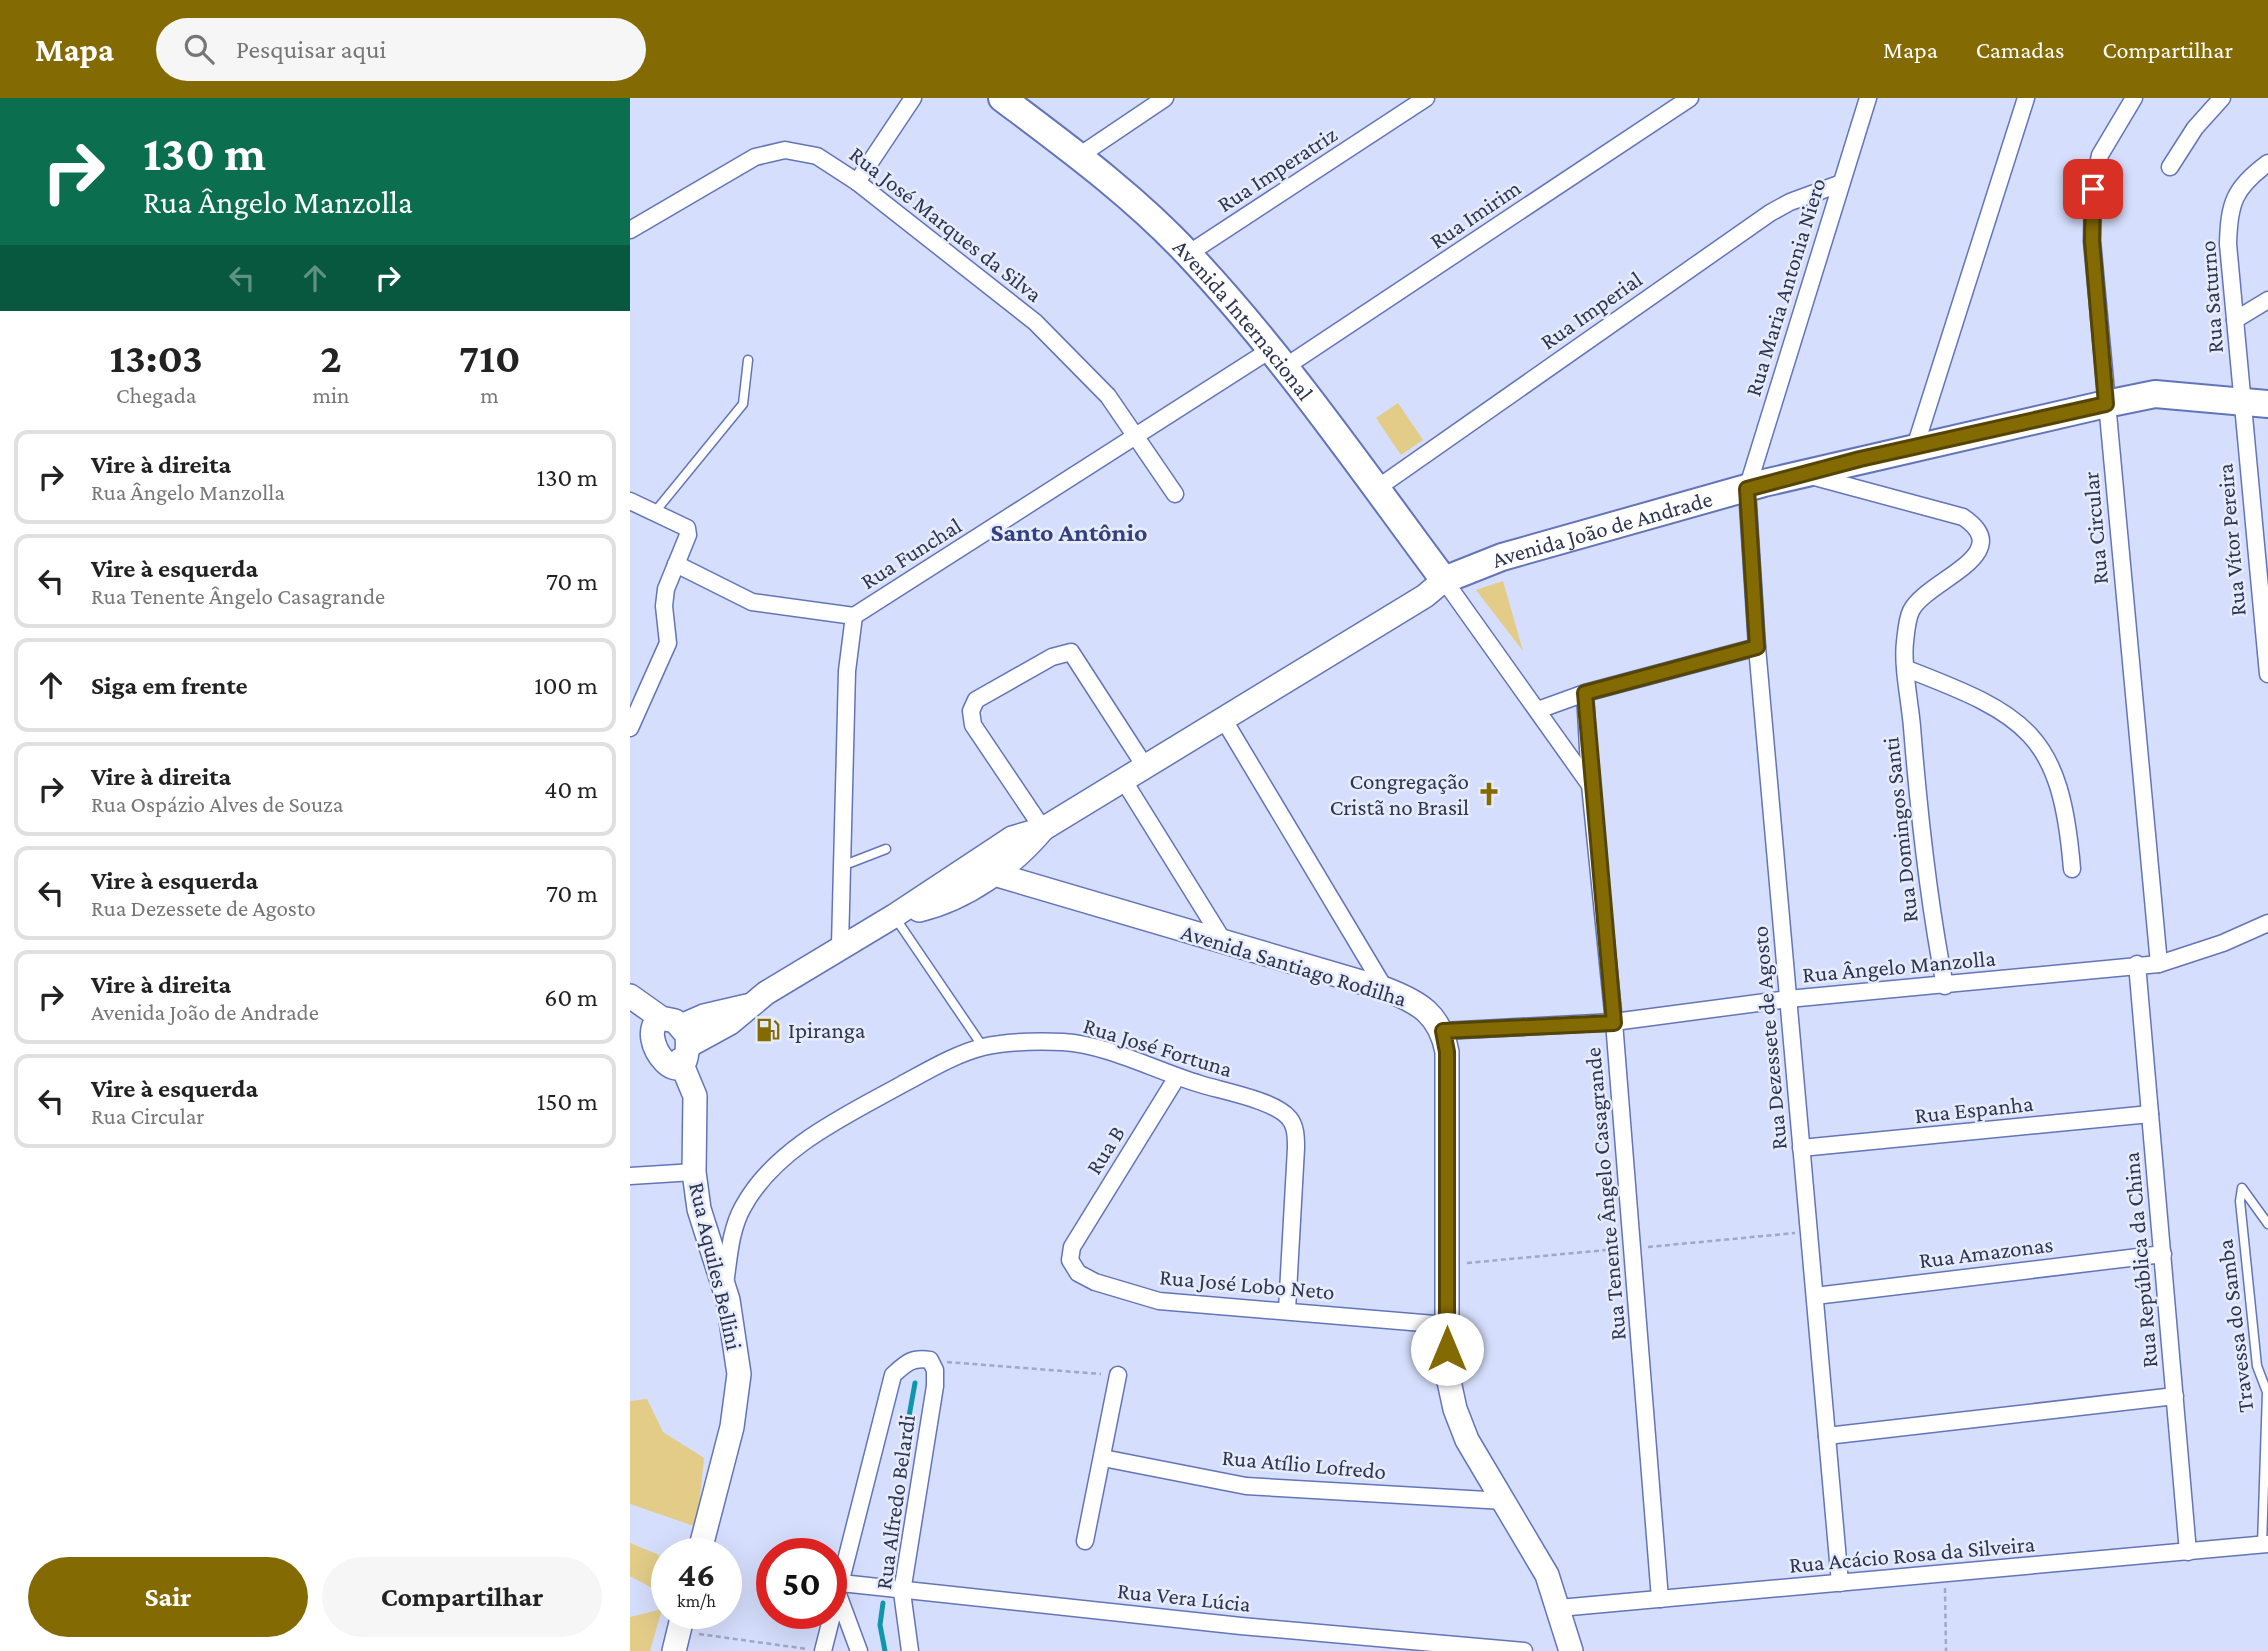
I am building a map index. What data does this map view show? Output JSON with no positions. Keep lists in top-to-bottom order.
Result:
{
  "streets": {
    "main road": [
      "Avenida Internacional",
      "Avenida João de Andrade",
      "Avenida Santiago Rodilha",
      "Rua Aquiles Bellini"
    ],
    "street": [
      "Rua Imperatriz",
      "Rua Imirim",
      "Rua José Marques da Silva",
      "Rua Maria Antonia Niero",
      "Rua Saturno",
      "Rua Imperial",
      "Rua Circular",
      "Rua Vítor Pereira",
      "Rua Funchal",
      "Rua Domingos Santi",
      "Rua Ângelo Manzolla",
      "Rua Dezessete de Agosto",
      "Rua José Fortuna",
      "Rua Espanha",
      "Rua B",
      "Rua Tenente Ângelo Casagrande",
      "Rua Amazonas",
      "Rua República da China",
      "Rua José Lobo Neto",
      "Rua Atílio Lofredo",
      "Rua Alfredo Belardi",
      "Rua Acácio Rosa da Silveira",
      "Rua Vera Lúcia"
    ],
    "lane": ["Travessa do Samba"]
  },
  "crossings": [
    ["Rua Imperatriz", "Avenida Internacional"],
    ["Rua Imirim", "Avenida Internacional"],
    ["Rua Imirim", "Rua Funchal"],
    ["Rua José Marques da Silva", "Rua Funchal"],
    ["Rua Maria Antonia Niero", "Rua Imperial"],
    ["Rua Maria Antonia Niero", "Avenida João de Andrade"],
    ["Rua Maria Antonia Niero", "Rua Dezessete de Agosto"],
    ["Rua Saturno", "Avenida João de Andrade"],
    ["Rua Saturno", "Rua Vítor Pereira"],
    ["Rua Imperial", "Avenida Internacional"],
    ["Avenida Internacional", "Avenida João de Andrade"],
    ["Avenida Internacional", "Rua Funchal"],
    ["Avenida Internacional", "Rua Tenente Ângelo Casagrande"],
    ["Rua Circular", "Avenida João de Andrade"],
    ["Rua Circular", "Rua Ângelo Manzolla"],
    ["Avenida João de Andrade", "Rua Vítor Pereira"],
    ["Avenida João de Andrade", "Rua Funchal"],
    ["Avenida João de Andrade", "Rua Domingos Santi"],
    ["Avenida João de Andrade", "Avenida Santiago Rodilha"],
    ["Avenida João de Andrade", "Rua Dezessete de Agosto"],
    ["Avenida João de Andrade", "Rua Tenente Ângelo Casagrande"],
    ["Avenida João de Andrade", "Rua Aquiles Bellini"],
    ["Rua Domingos Santi", "Rua Ângelo Manzolla"],
    ["Avenida Santiago Rodilha", "Rua Ângelo Manzolla"],
    ["Rua Ângelo Manzolla", "Rua Dezessete de Agosto"],
    ["Rua Ângelo Manzolla", "Rua Tenente Ângelo Casagrande"],
    ["Rua Ângelo Manzolla", "Rua República da China"],
    ["Rua Dezessete de Agosto", "Rua Espanha"],
    ["Rua Dezessete de Agosto", "Rua Amazonas"],
    ["Rua Dezessete de Agosto", "Rua Acácio Rosa da Silveira"],
    ["Rua José Fortuna", "Rua B"],
    ["Rua José Fortuna", "Rua Aquiles Bellini"],
    ["Rua José Fortuna", "Rua José Lobo Neto"],
    ["Rua Espanha", "Rua República da China"],
    ["Rua B", "Rua José Lobo Neto"],
    ["Rua Tenente Ângelo Casagrande", "Rua Acácio Rosa da Silveira"],
    ["Rua Amazonas", "Rua República da China"],
    ["Rua República da China", "Rua Acácio Rosa da Silveira"],
    ["Travessa do Samba", "Rua Acácio Rosa da Silveira"],
    ["Rua Alfredo Belardi", "Rua Vera Lúcia"]
  ],
  "districts": ["Santo Antônio"],
  "places": {
    "church": ["Congregação Cristã no Brasil"],
    "fuel station": ["Ipiranga"]
  },
  "page": {
    "header": "Mapa",
    "search": "Pesquisar aqui",
    "nav": ["Mapa", "Camadas", "Compartilhar"],
    "turn": ["130 m", "Rua Ângelo Manzolla"],
    "eta": [
      "13:03",
      "Chegada",
      "2",
      "min",
      "710",
      "m"
    ],
    "list": [
      {
        "name": "Vire à direita",
        "note": "Rua Ângelo Manzolla",
        "value": "130 m"
      },
      {
        "name": "Vire à esquerda",
        "note": "Rua Tenente Ângelo Casagrande",
        "value": "70 m"
      },
      {
        "name": "Siga em frente",
        "value": "100 m"
      },
      {
        "name": "Vire à direita",
        "note": "Rua Ospázio Alves de Souza",
        "value": "40 m"
      },
      {
        "name": "Vire à esquerda",
        "note": "Rua Dezessete de Agosto",
        "value": "70 m"
      },
      {
        "name": "Vire à direita",
        "note": "Avenida João de Andrade",
        "value": "60 m"
      },
      {
        "name": "Vire à esquerda",
        "note": "Rua Circular",
        "value": "150 m"
      }
    ],
    "speed": "46 km/h",
    "limit": "50",
    "buttons": ["Sair", "Compartilhar"]
  }
}
